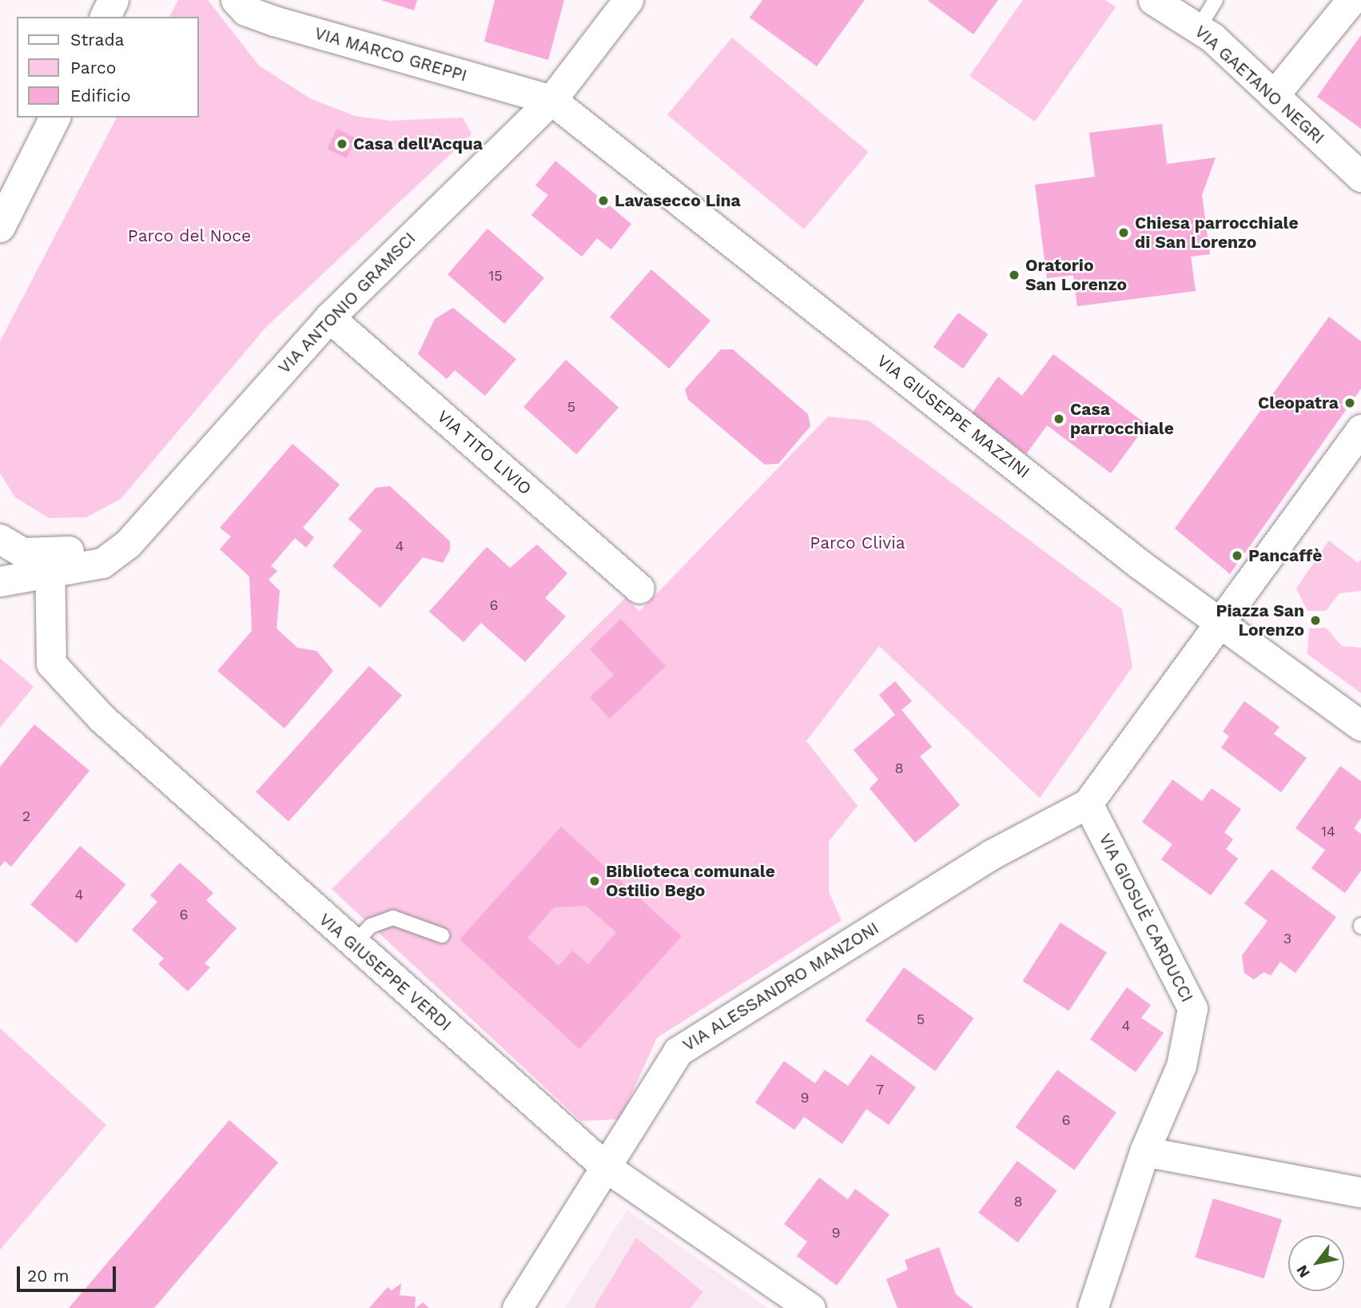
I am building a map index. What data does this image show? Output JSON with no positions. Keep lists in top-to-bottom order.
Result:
{
  "streets": {
    "street": [
      "VIA MARCO GREPPI",
      "VIA GAETANO NEGRI",
      "VIA ANTONIO GRAMSCI",
      "VIA GIUSEPPE MAZZINI",
      "VIA TITO LIVIO",
      "VIA GIOSUÈ CARDUCCI",
      "VIA GIUSEPPE VERDI",
      "VIA ALESSANDRO MANZONI"
    ]
  },
  "crossings": [
    ["VIA MARCO GREPPI", "VIA ANTONIO GRAMSCI"],
    ["VIA MARCO GREPPI", "VIA GIUSEPPE MAZZINI"],
    ["VIA ANTONIO GRAMSCI", "VIA GIUSEPPE MAZZINI"],
    ["VIA ANTONIO GRAMSCI", "VIA TITO LIVIO"],
    ["VIA ANTONIO GRAMSCI", "VIA GIUSEPPE VERDI"],
    ["VIA GIOSUÈ CARDUCCI", "VIA ALESSANDRO MANZONI"],
    ["VIA GIUSEPPE VERDI", "VIA ALESSANDRO MANZONI"]
  ],
  "parks": ["Parco del Noce", "Parco Clivia"],
  "places": [
    "Casa dell'Acqua",
    "Lavasecco Lina",
    "Chiesa parrocchiale di San Lorenzo",
    "Oratorio San Lorenzo",
    "Cleopatra",
    "Casa parrocchiale",
    "Pancaffè",
    "Piazza San Lorenzo",
    "Biblioteca comunale Ostilio Bego"
  ],
  "house_numbers": [
    "15",
    "5",
    "4",
    "6",
    "8",
    "2",
    "14",
    "4",
    "6",
    "3",
    "5",
    "4",
    "7",
    "9",
    "6",
    "8",
    "9"
  ],
  "legend": ["Strada", "Parco", "Edificio"],
  "scale_bar": "20 m",
  "north": "bottom left"
}
